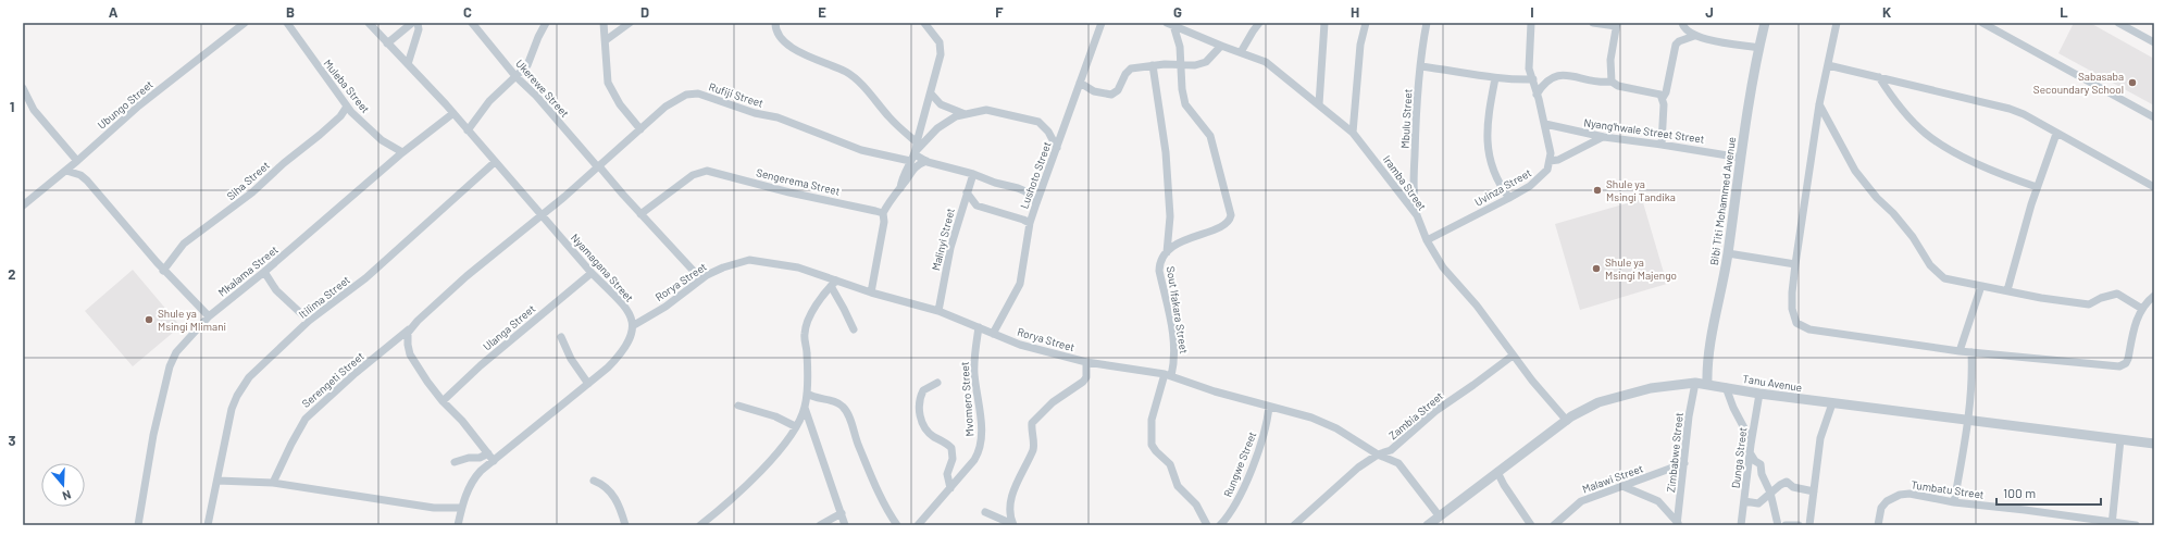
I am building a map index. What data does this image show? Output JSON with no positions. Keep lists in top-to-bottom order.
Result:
{
  "streets": {
    "street": [
      "Muleba Street",
      "Ukerewe Street",
      "Rufiji Street",
      "Ubungo Street",
      "Mbulu Street",
      "Nyang'hwale Street Street",
      "Lushoto Street",
      "Siha Street",
      "Sengerema Street",
      "Iramba Street",
      "Uvinza Street",
      "Bibi Titi Mohammed Avenue",
      "Malinyi Street",
      "Nyamagana Street",
      "Mkalama Street",
      "Rorya Street",
      "Itilima Street",
      "Sout Ifakara Street",
      "Ulanga Street",
      "Serengeti Street",
      "Tanu Avenue",
      "Mvomero Street",
      "Zambia Street",
      "Zimbabwe Street",
      "Dunga Street",
      "Rungwe Street",
      "Malawi Street",
      "Tumbatu Street"
    ]
  },
  "crossings": [
    ["Muleba Street", "Siha Street"],
    ["Muleba Street", "Mkalama Street"],
    ["Ukerewe Street", "Rufiji Street"],
    ["Ukerewe Street", "Sengerema Street"],
    ["Ukerewe Street", "Rorya Street"],
    ["Rufiji Street", "Lushoto Street"],
    ["Rufiji Street", "Malinyi Street"],
    ["Rufiji Street", "Nyamagana Street"],
    ["Rufiji Street", "Serengeti Street"],
    ["Mbulu Street", "Iramba Street"],
    ["Nyang'hwale Street Street", "Bibi Titi Mohammed Avenue"],
    ["Lushoto Street", "Rorya Street"],
    ["Iramba Street", "Uvinza Street"],
    ["Iramba Street", "Sout Ifakara Street"],
    ["Iramba Street", "Tanu Avenue"],
    ["Iramba Street", "Zambia Street"],
    ["Bibi Titi Mohammed Avenue", "Tanu Avenue"],
    ["Malinyi Street", "Rorya Street"],
    ["Nyamagana Street", "Mkalama Street"],
    ["Nyamagana Street", "Rorya Street"],
    ["Nyamagana Street", "Itilima Street"],
    ["Nyamagana Street", "Ulanga Street"],
    ["Nyamagana Street", "Serengeti Street"],
    ["Rorya Street", "Sout Ifakara Street"],
    ["Rorya Street", "Tanu Avenue"],
    ["Rorya Street", "Mvomero Street"],
    ["Rorya Street", "Zambia Street"],
    ["Rorya Street", "Rungwe Street"],
    ["Tanu Avenue", "Zimbabwe Street"],
    ["Tanu Avenue", "Dunga Street"],
    ["Zimbabwe Street", "Malawi Street"]
  ],
  "places": [
    "Sabasaba Secoundary School",
    "Shule ya Msingi Tandika",
    "Shule ya Msingi Majengo",
    "Shule ya Msingi Mlimani"
  ],
  "scale_bar": "100 m",
  "north": "bottom",
  "grid": {
    "columns": [
      "A",
      "B",
      "C",
      "D",
      "E",
      "F",
      "G",
      "H",
      "I",
      "J",
      "K",
      "L"
    ],
    "rows": ["1", "2", "3"]
  }
}
